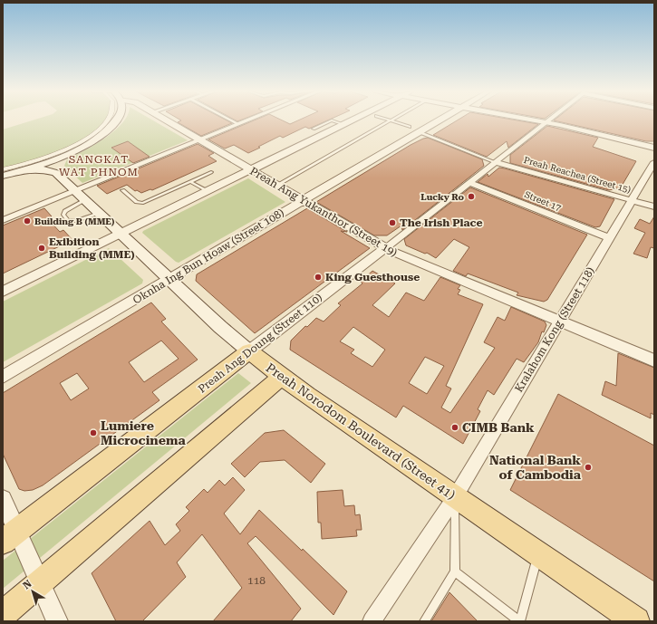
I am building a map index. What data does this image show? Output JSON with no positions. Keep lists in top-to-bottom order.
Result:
{
  "streets": {
    "main road": ["Preah Ang Doung (Street 110)", "Preah Norodom Boulevard (Street 41)"],
    "street": [
      "Preah Reachea (Street 15)",
      "Street 17",
      "Preah Ang Yukanthor (Street 19)",
      "Oknha Ing Bun Hoaw (Street 108)",
      "Kralahom Kong (Street 118)"
    ]
  },
  "crossings": [
    ["Preah Reachea (Street 15)", "Kralahom Kong (Street 118)"],
    ["Preah Reachea (Street 15)", "Preah Ang Doung (Street 110)"],
    ["Street 17", "Kralahom Kong (Street 118)"],
    ["Street 17", "Preah Ang Doung (Street 110)"],
    ["Preah Ang Yukanthor (Street 19)", "Oknha Ing Bun Hoaw (Street 108)"],
    ["Preah Ang Yukanthor (Street 19)", "Kralahom Kong (Street 118)"],
    ["Preah Ang Yukanthor (Street 19)", "Preah Ang Doung (Street 110)"],
    ["Oknha Ing Bun Hoaw (Street 108)", "Preah Norodom Boulevard (Street 41)"],
    ["Kralahom Kong (Street 118)", "Preah Norodom Boulevard (Street 41)"],
    ["Preah Ang Doung (Street 110)", "Preah Norodom Boulevard (Street 41)"]
  ],
  "districts": ["SANGKAT WAT PHNOM"],
  "places": [
    "Lucky Ro",
    "Building B (MME)",
    "The Irish Place",
    "Exibition Building (MME)",
    "King Guesthouse",
    "CIMB Bank",
    "Lumiere Microcinema",
    "National Bank of Cambodia"
  ],
  "house_numbers": ["118"],
  "north": "top left"
}
